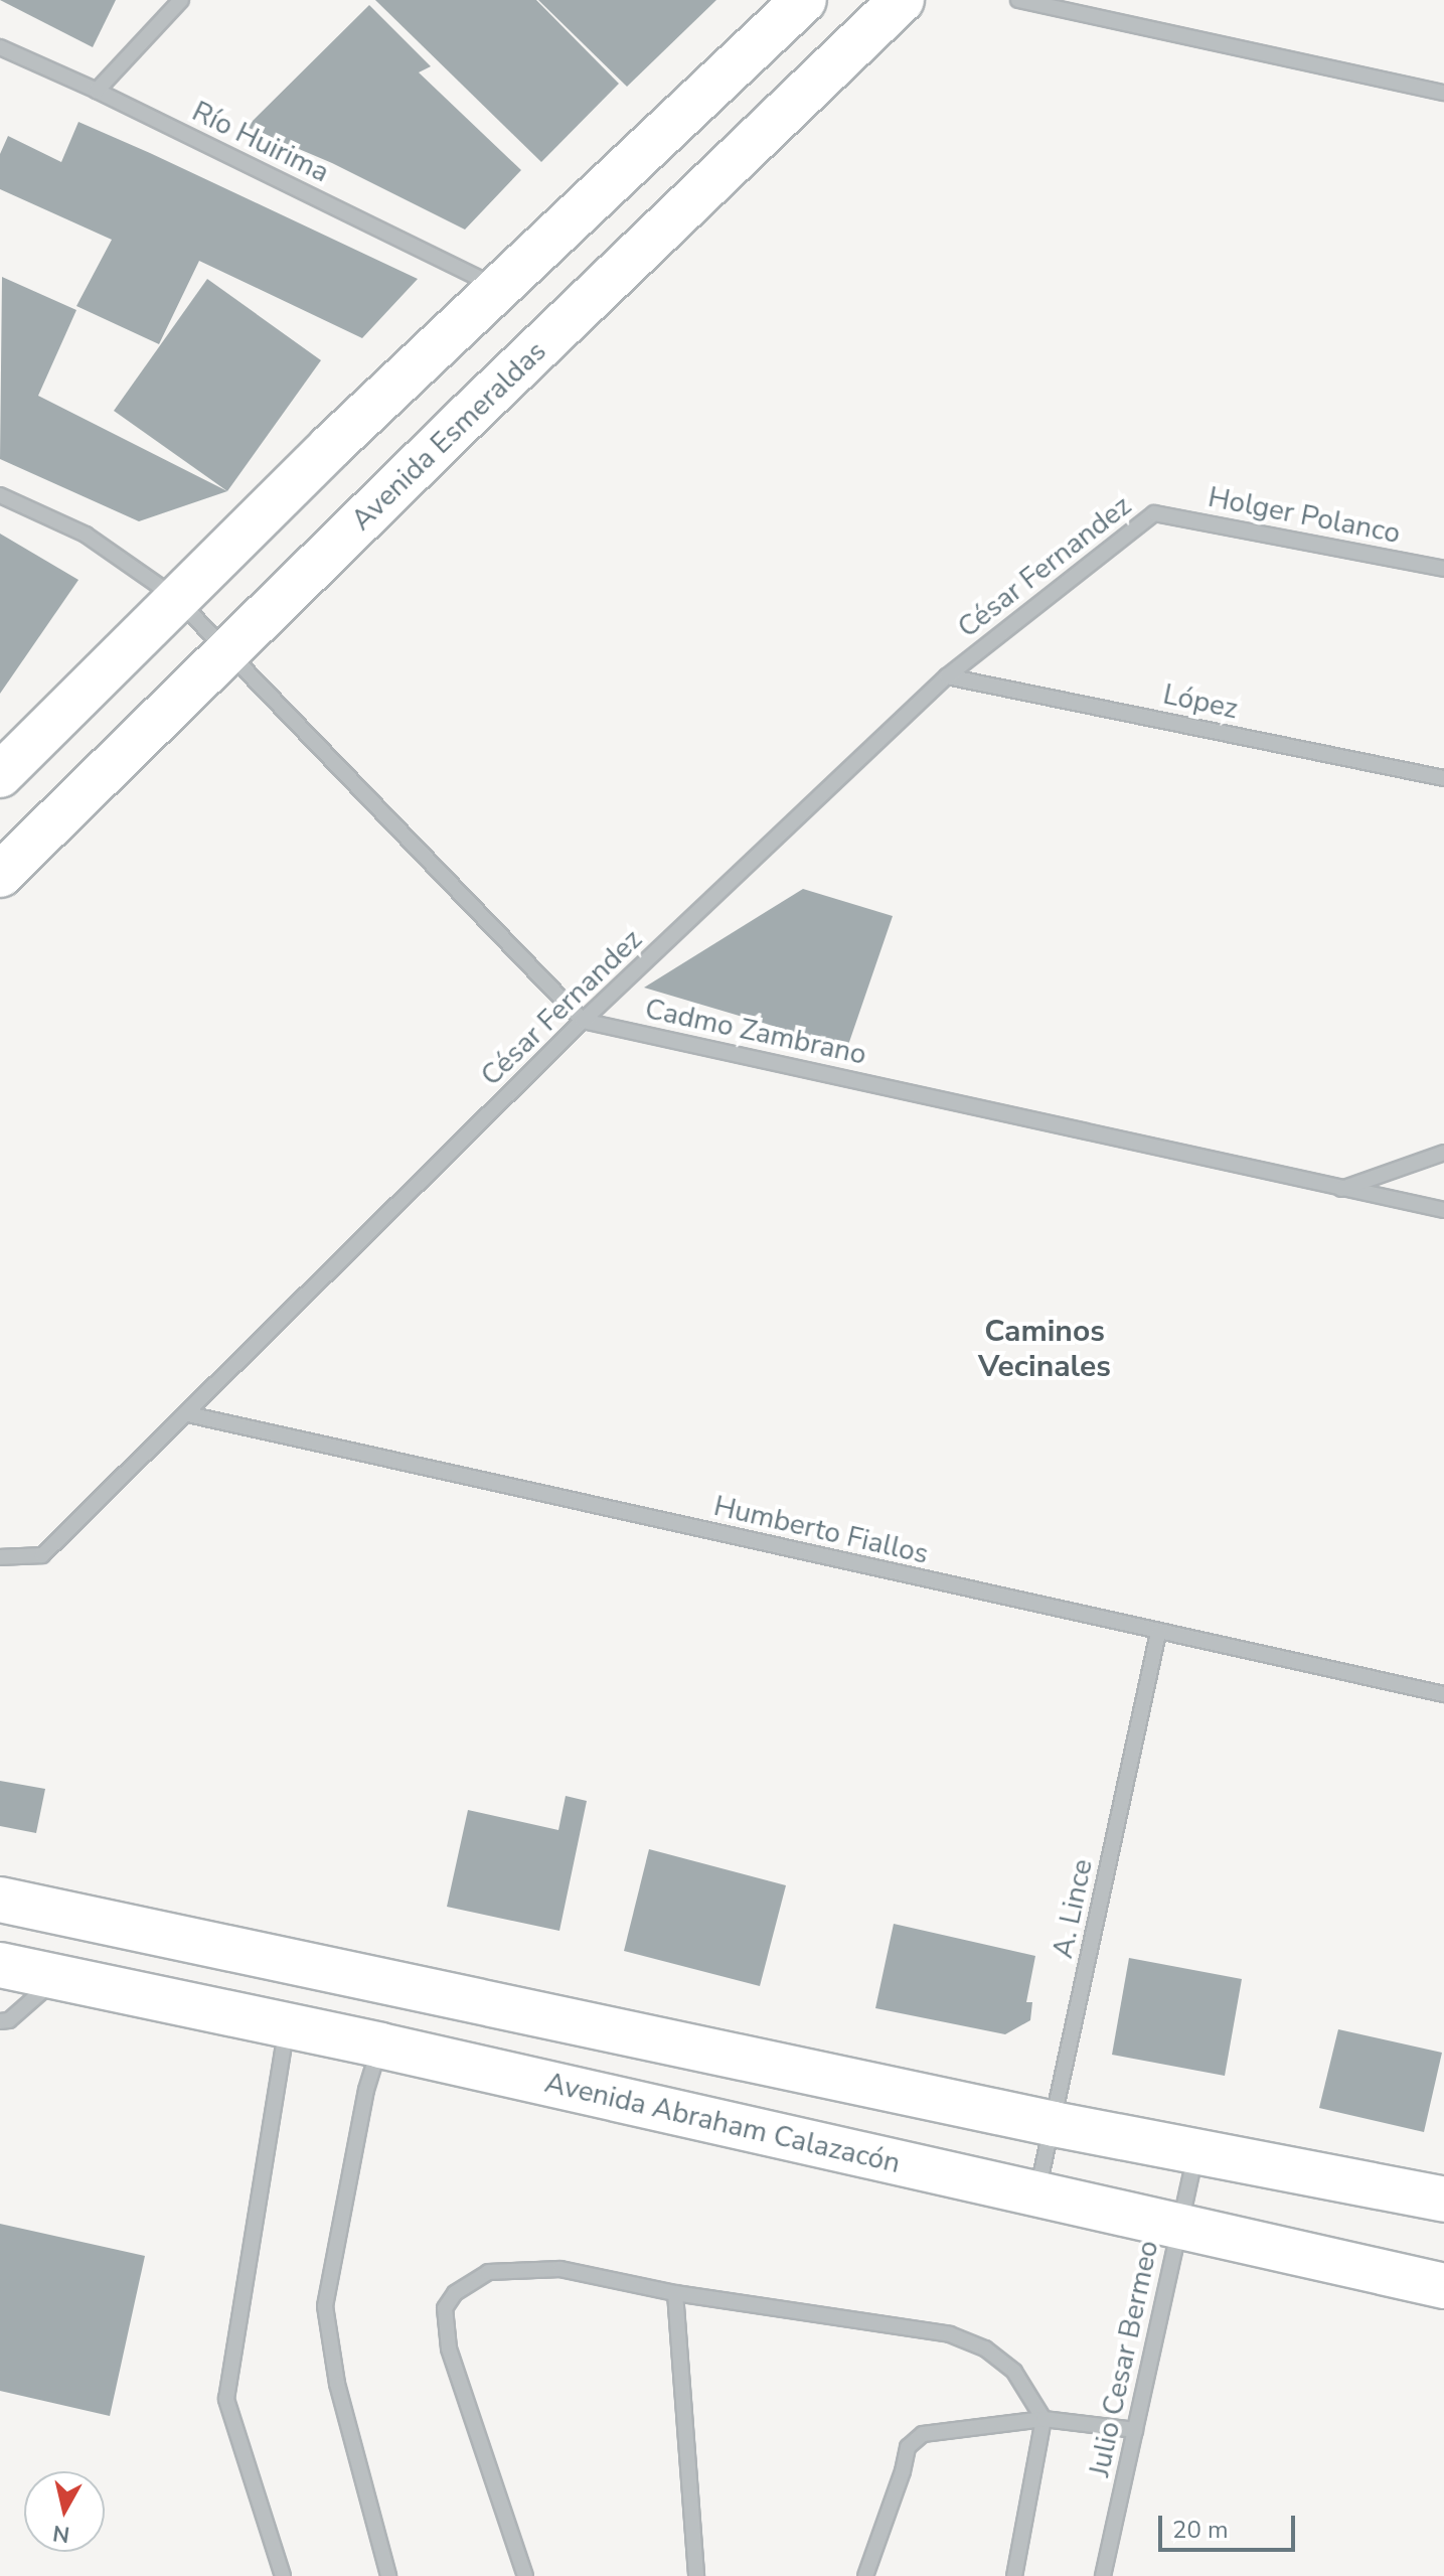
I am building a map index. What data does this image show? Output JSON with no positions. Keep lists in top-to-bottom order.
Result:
{
  "streets": {
    "main road": ["Avenida Esmeraldas", "Avenida Abraham Calazacón"],
    "street": [
      "Río Huirima",
      "Holger Polanco",
      "César Fernandez",
      "López",
      "Cadmo Zambrano",
      "Humberto Fiallos",
      "A. Lince",
      "Julio Cesar Bermeo"
    ]
  },
  "crossings": [
    ["Holger Polanco", "César Fernandez"],
    ["César Fernandez", "López"],
    ["César Fernandez", "Cadmo Zambrano"],
    ["César Fernandez", "Humberto Fiallos"],
    ["Humberto Fiallos", "A. Lince"],
    ["A. Lince", "Avenida Abraham Calazacón"],
    ["Avenida Abraham Calazacón", "Julio Cesar Bermeo"]
  ],
  "districts": ["Caminos Vecinales"],
  "scale_bar": "20 m",
  "north": "bottom"
}
